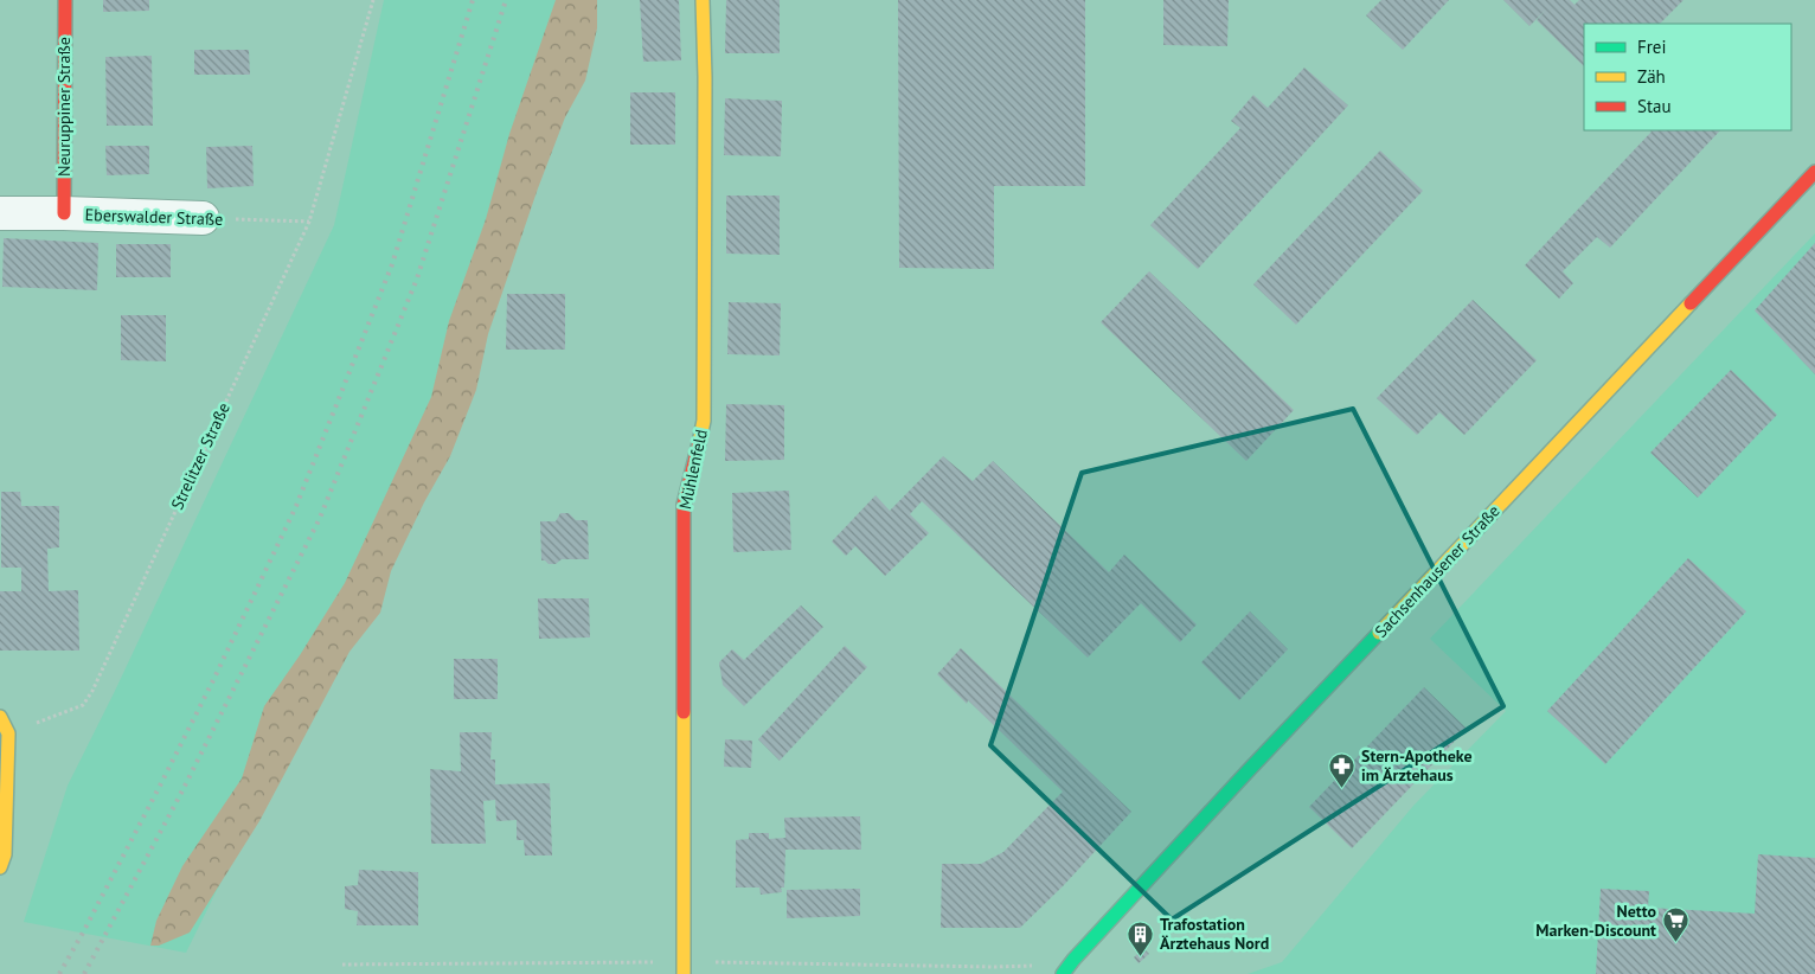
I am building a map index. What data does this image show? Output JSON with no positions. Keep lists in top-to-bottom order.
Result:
{
  "streets": {
    "street": [
      "Neuruppiner Straße",
      "Eberswalder Straße",
      "Mühlenfeld",
      "Sachsenhausener Straße"
    ],
    "path": ["Strelitzer Straße"]
  },
  "crossings": [
    ["Neuruppiner Straße", "Eberswalder Straße"],
    ["Eberswalder Straße", "Strelitzer Straße"]
  ],
  "places": {
    "pharmacy": ["Stern-Apotheke im Ärztehaus"],
    "supermarket": ["Netto Marken-Discount"],
    "building": ["Trafostation Ärztehaus Nord"]
  },
  "legend": ["Frei", "Zäh", "Stau"]
}
